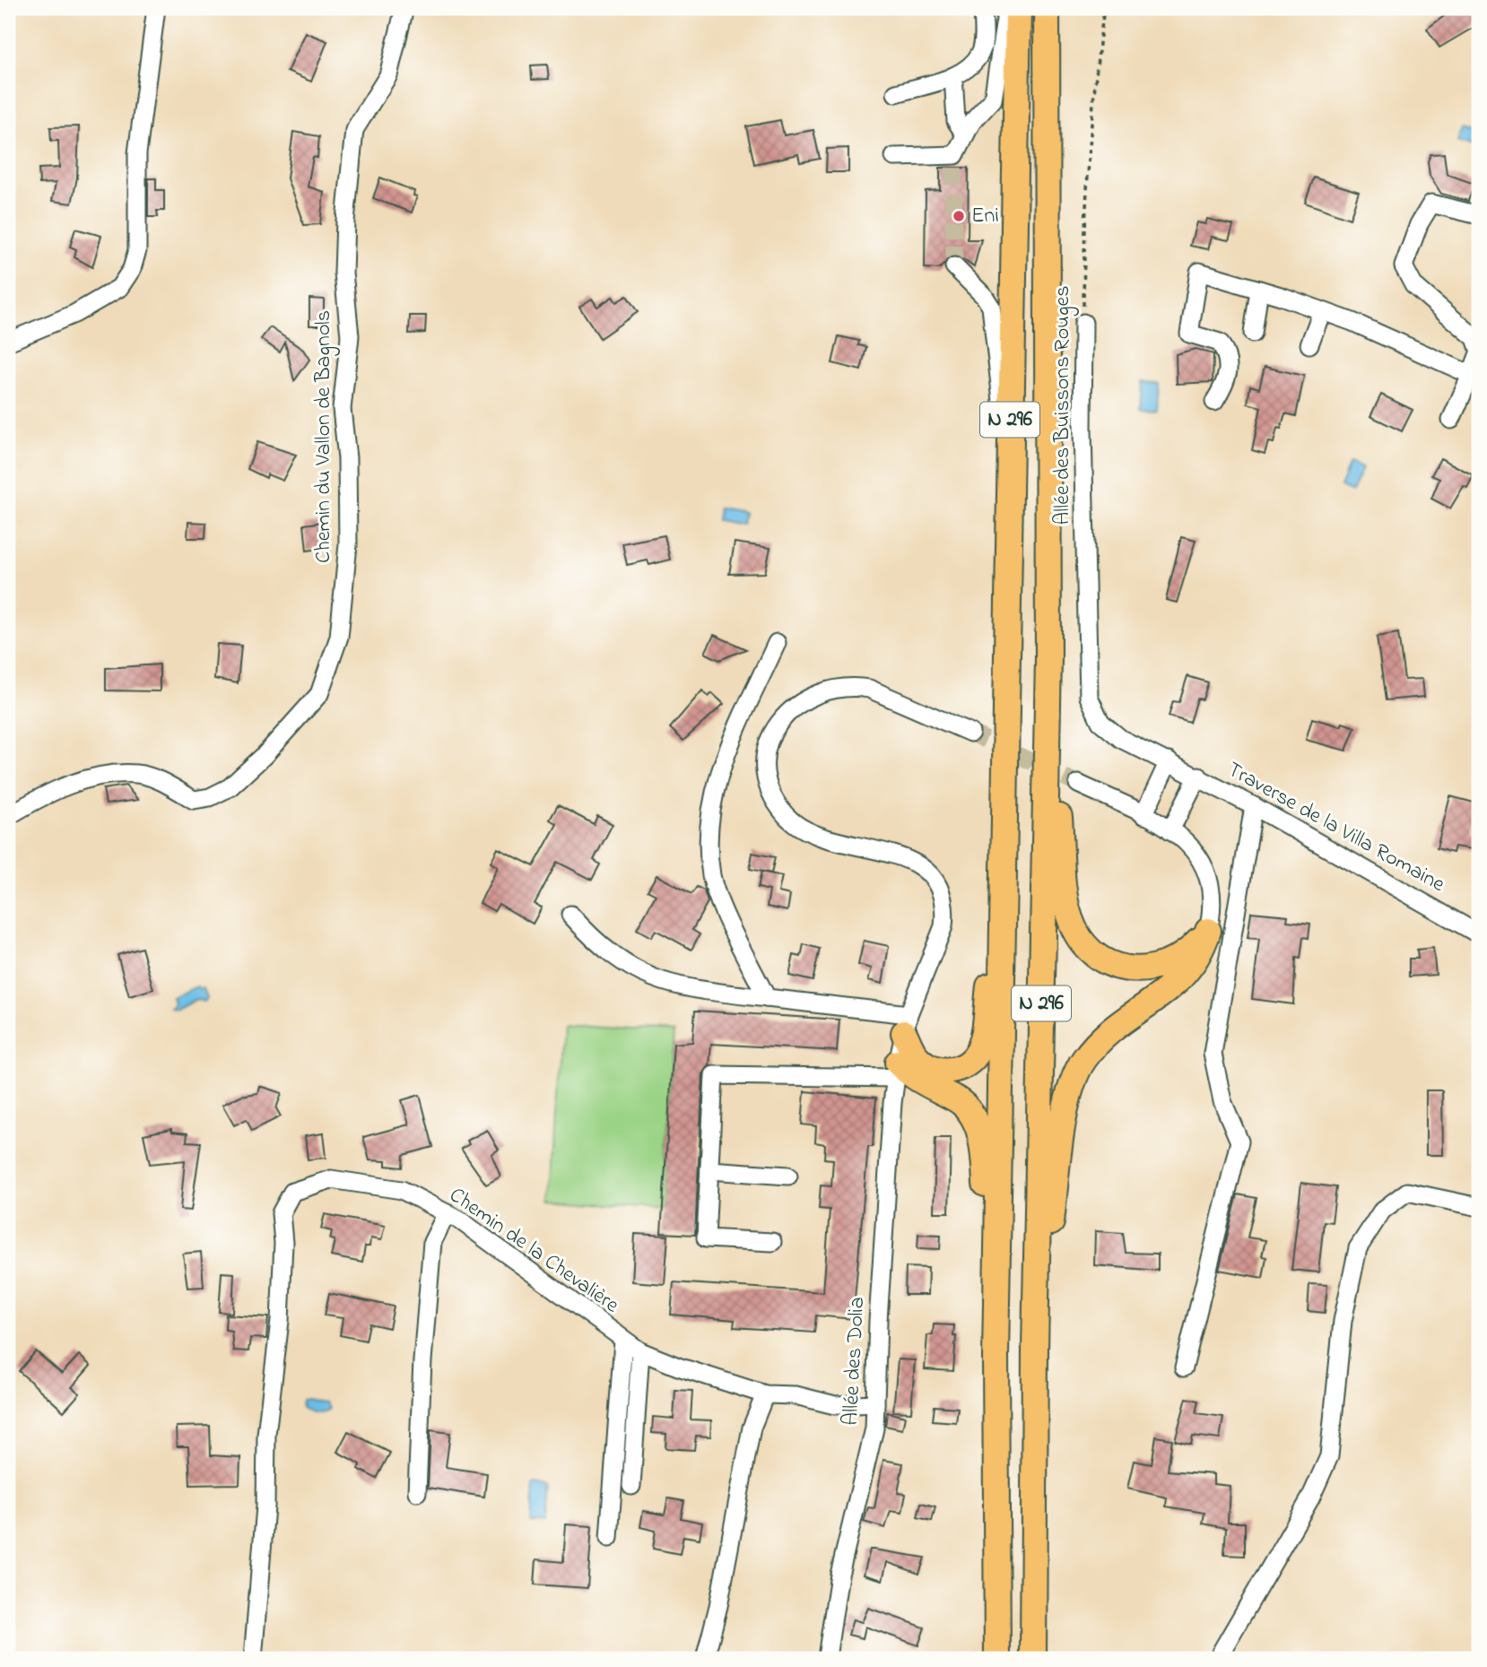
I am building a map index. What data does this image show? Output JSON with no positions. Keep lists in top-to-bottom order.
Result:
{
  "streets": {
    "highway": ["N 296"],
    "street": [
      "Allée des Buissons Rouges",
      "Chemin du Vallon de Bagnols",
      "Traverse de la Villa Romaine",
      "Chemin de la Chevalière",
      "Allée des Dolia"
    ]
  },
  "crossings": [
    ["Allée des Buissons Rouges", "Traverse de la Villa Romaine"],
    ["Chemin de la Chevalière", "Allée des Dolia"]
  ],
  "places": ["Eni"]
}
